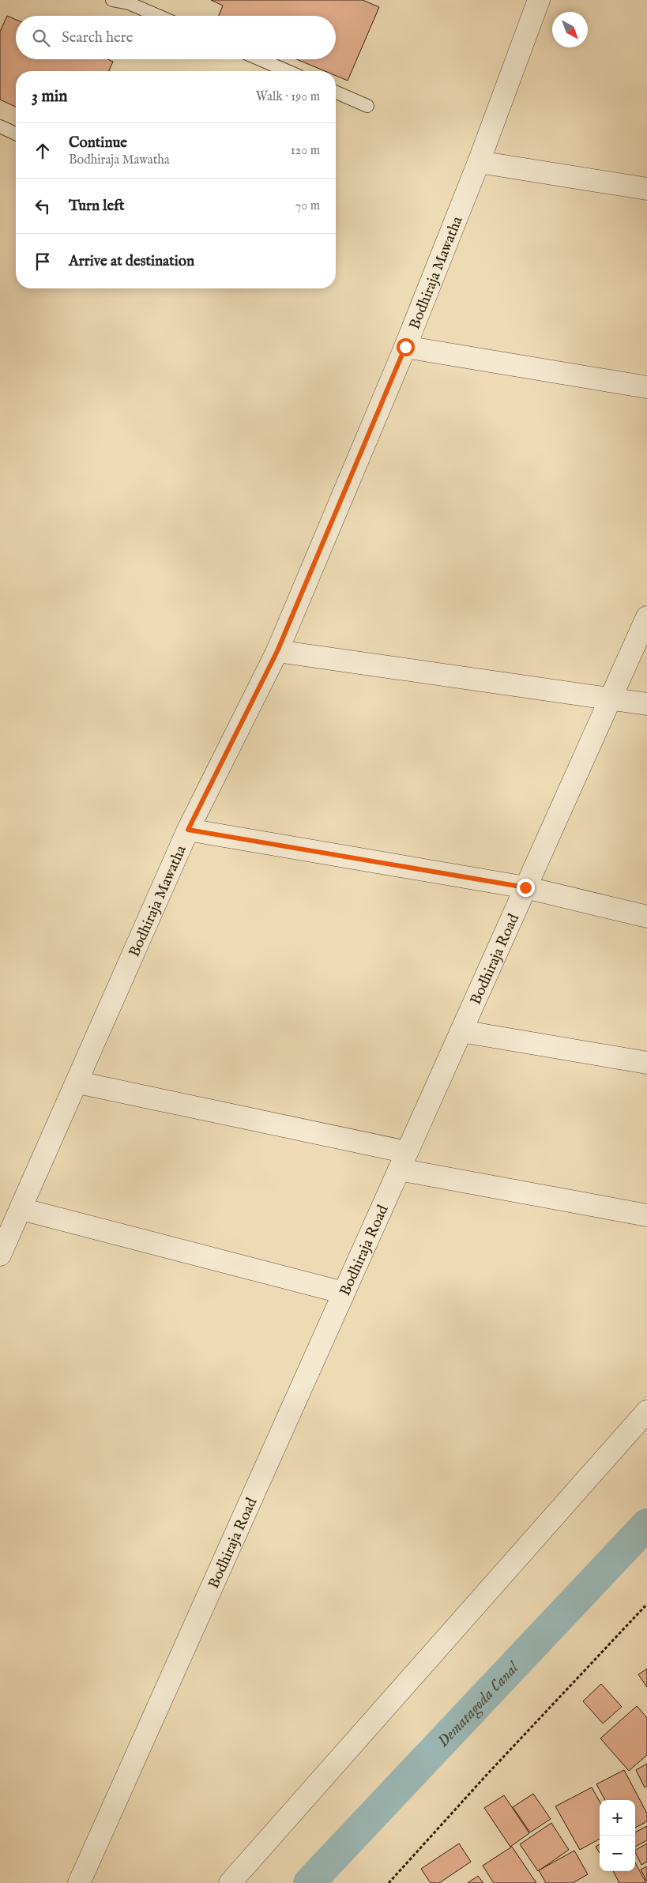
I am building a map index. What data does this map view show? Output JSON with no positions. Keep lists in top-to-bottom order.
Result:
{
  "streets": {
    "street": ["Bodhiraja Mawatha", "Bodhiraja Road"]
  },
  "water": ["Dematagoda Canal"],
  "north": "bottom right",
  "page": {
    "search": "Search here",
    "heading": ["3 min", "Walk · 190 m"],
    "list": [
      ["Continue", "Bodhiraja Mawatha", "120 m"],
      ["Turn left", "70 m"],
      "Arrive at destination"
    ],
    "map_buttons": ["+", "−"]
  }
}
